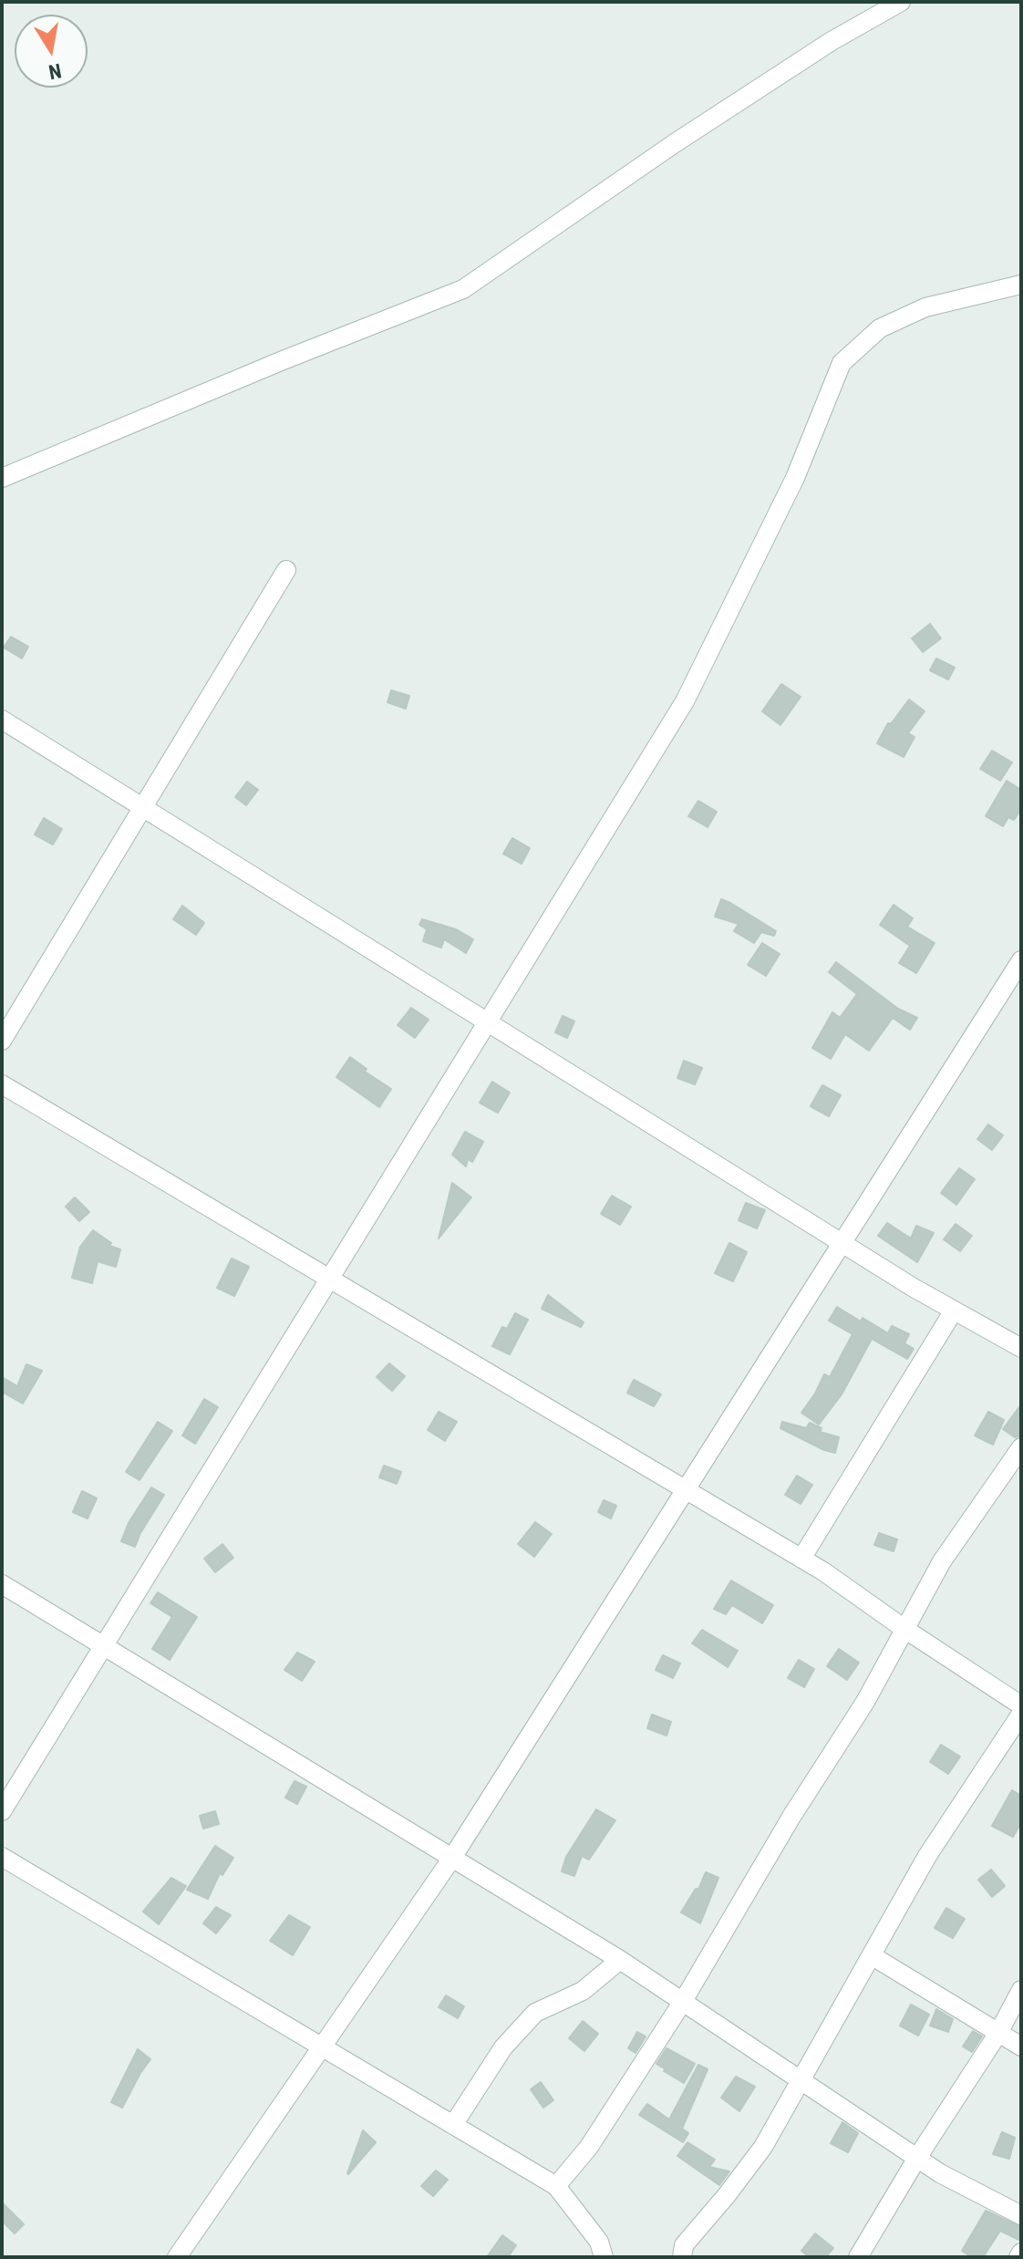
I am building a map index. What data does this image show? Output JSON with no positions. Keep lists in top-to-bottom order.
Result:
{
  "north": "bottom"
}
